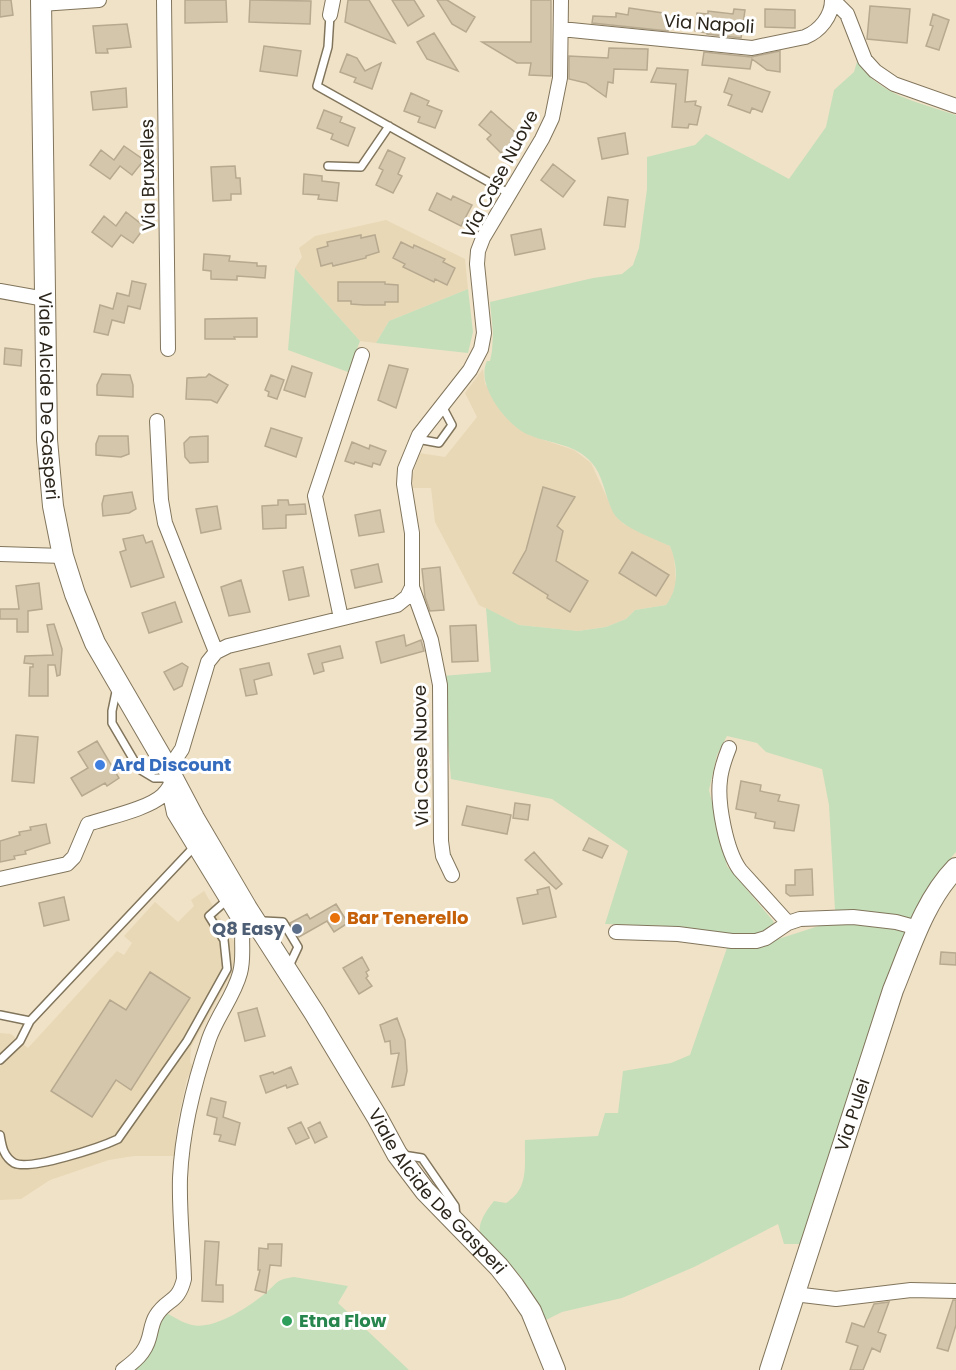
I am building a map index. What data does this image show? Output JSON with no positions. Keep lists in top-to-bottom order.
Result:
{
  "streets": {
    "main road": ["Viale Alcide De Gasperi", "Via Pulei"],
    "street": ["Via Napoli", "Via Case Nuove", "Via Bruxelles"]
  },
  "crossings": [
    ["Via Napoli", "Via Case Nuove"]
  ],
  "places": [
    "Ard Discount",
    "Bar Tenerello",
    "Q8 Easy",
    "Etna Flow"
  ]
}
